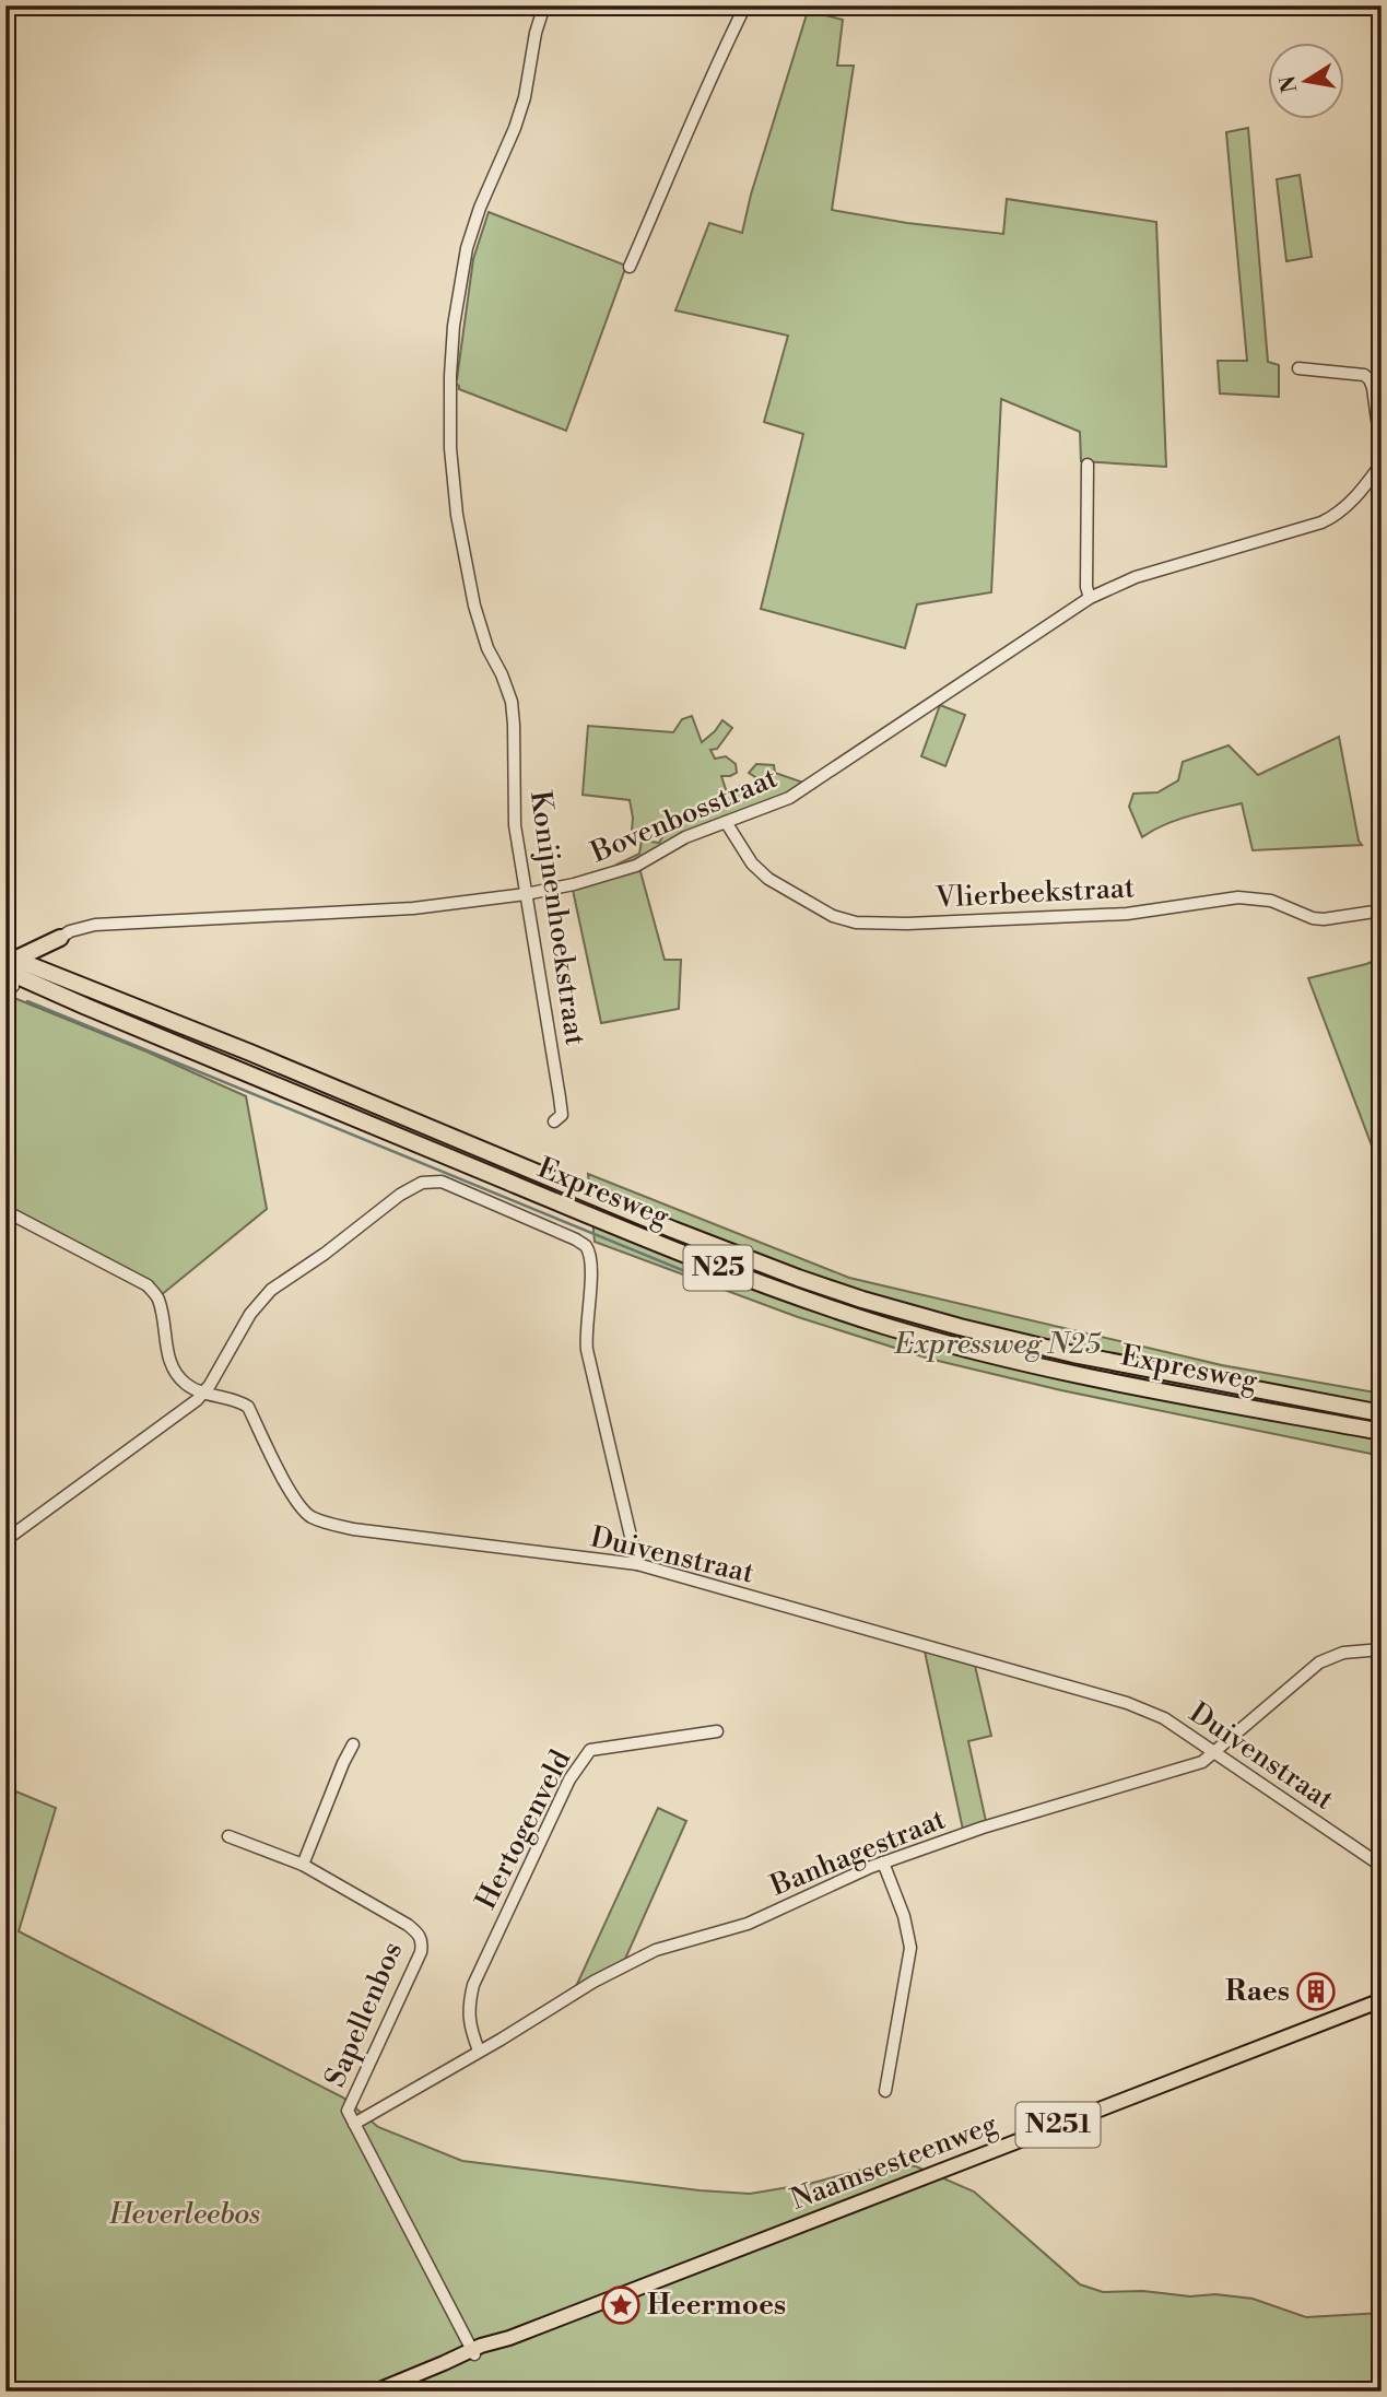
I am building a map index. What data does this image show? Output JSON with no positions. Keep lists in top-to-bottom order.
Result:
{
  "streets": {
    "highway": ["Expresweg", "N25"],
    "main road": ["N251", "Naamsesteenweg"],
    "street": [
      "Bovenbosstraat",
      "Vlierbeekstraat",
      "Konijnenhoekstraat",
      "Duivenstraat",
      "Hertogenveld",
      "Banhagestraat",
      "Sapellenbos"
    ]
  },
  "crossings": [
    ["Bovenbosstraat", "Vlierbeekstraat"],
    ["Bovenbosstraat", "Konijnenhoekstraat"],
    ["Duivenstraat", "Banhagestraat"],
    ["Hertogenveld", "Banhagestraat"],
    ["Banhagestraat", "Sapellenbos"]
  ],
  "parks": ["Expressweg N25", "Heverleebos"],
  "places": {
    "building": ["Raes"],
    "place": ["Heermoes"]
  },
  "north": "left"
}
